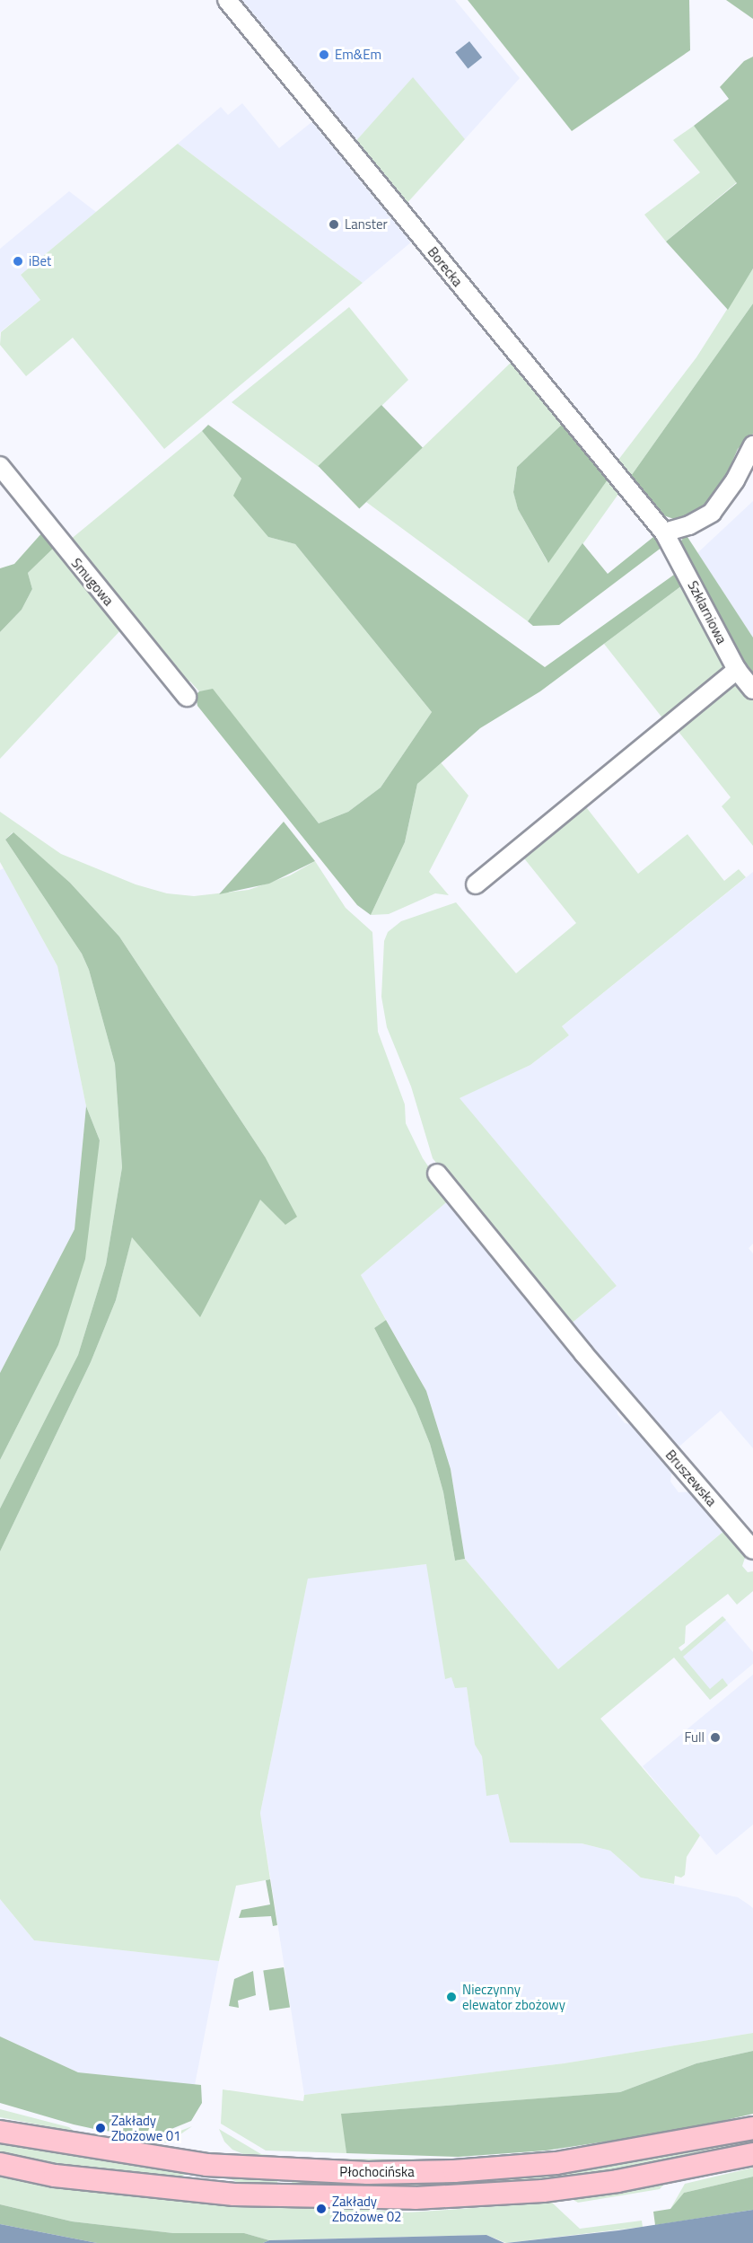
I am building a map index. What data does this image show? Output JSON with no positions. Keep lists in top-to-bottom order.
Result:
{
  "streets": {
    "main road": ["Płochocińska"],
    "street": [
      "Borecka",
      "Smugowa",
      "Szklarniowa",
      "Bruszewska"
    ]
  },
  "crossings": [
    ["Borecka", "Szklarniowa"]
  ],
  "places": [
    "Em&Em",
    "Lanster",
    "iBet",
    "Full",
    "Nieczynny elewator zbożowy",
    "Zakłady Zbożowe 01",
    "Zakłady Zbożowe 02"
  ]
}
